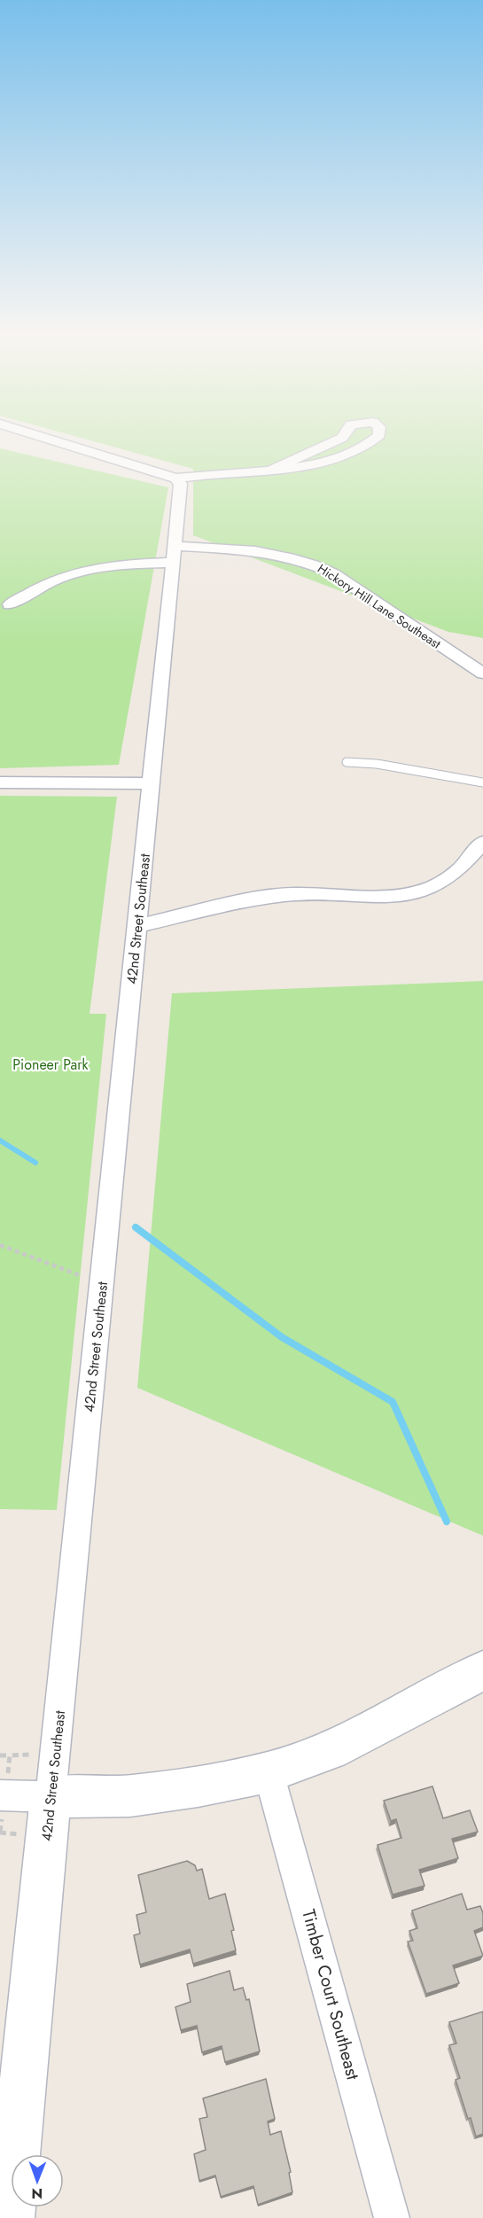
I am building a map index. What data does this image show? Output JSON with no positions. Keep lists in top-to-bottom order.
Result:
{
  "streets": {
    "street": ["Hickory Hill Lane Southeast", "42nd Street Southeast", "Timber Court Southeast"]
  },
  "crossings": [
    ["Hickory Hill Lane Southeast", "42nd Street Southeast"]
  ],
  "parks": ["Pioneer Park"],
  "north": "bottom"
}
